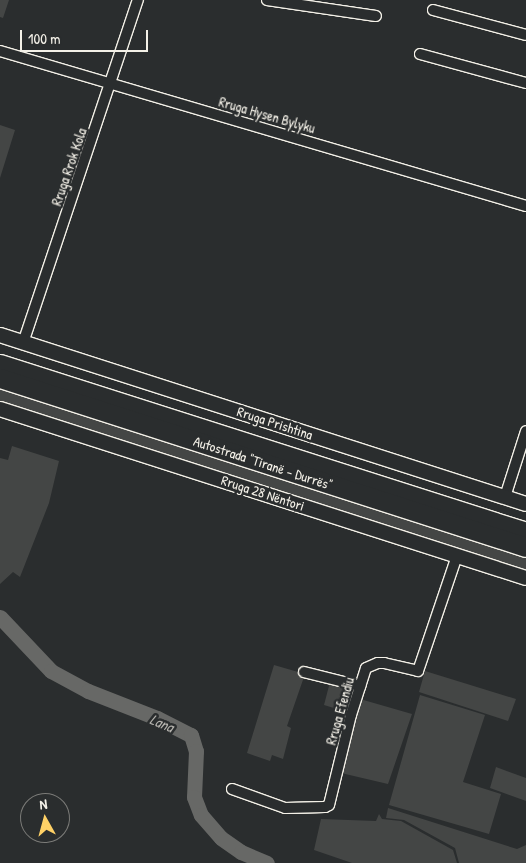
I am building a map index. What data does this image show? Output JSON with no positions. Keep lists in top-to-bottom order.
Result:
{
  "streets": {
    "highway": ["Autostrada \"Tiranë - Durrës\""],
    "main road": ["Rruga Prishtina", "Rruga 28 Nëntori"],
    "street": ["Rruga Hysen Bylyku", "Rruga Rrok Kola", "Rruga Efendiu"]
  },
  "crossings": [
    ["Rruga Hysen Bylyku", "Rruga Rrok Kola"],
    ["Rruga Rrok Kola", "Rruga Prishtina"],
    ["Rruga 28 Nëntori", "Rruga Efendiu"]
  ],
  "water": ["Lana"],
  "scale_bar": "100 m",
  "north": "top"
}
